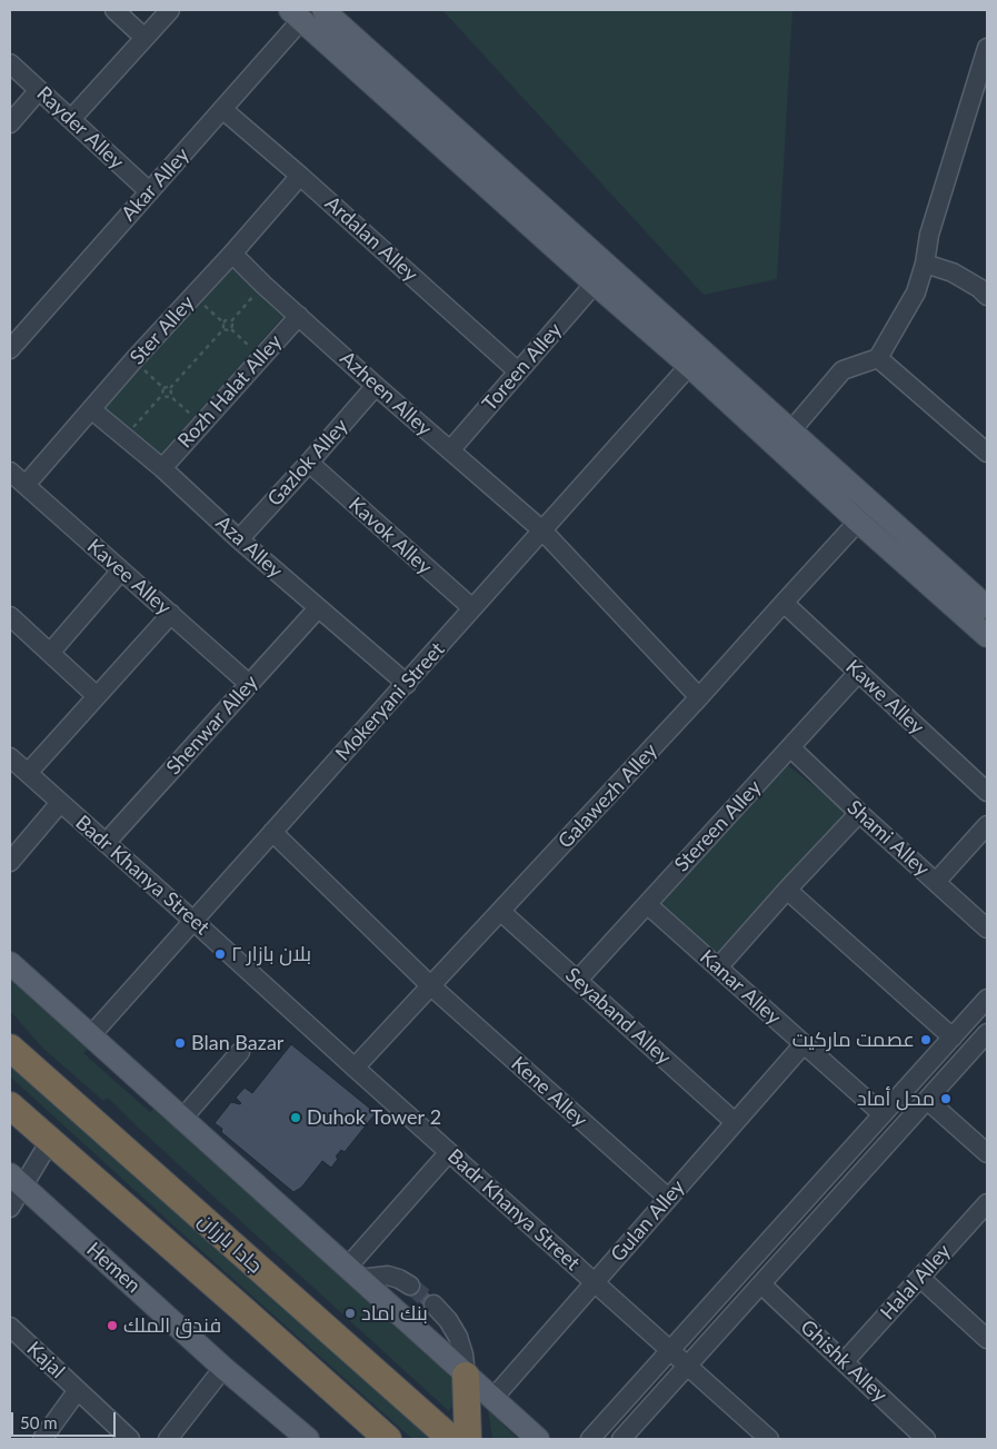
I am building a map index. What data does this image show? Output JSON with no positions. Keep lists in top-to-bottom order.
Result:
{
  "streets": {
    "highway": ["جادا بارزان"],
    "main road": ["Hemen"],
    "street": [
      "Rayder Alley",
      "Akar Alley",
      "Ardalan Alley",
      "Ster Alley",
      "Toreen Alley",
      "Rozh Halat Alley",
      "Azheen Alley",
      "Gazlok Alley",
      "Kavok Alley",
      "Aza Alley",
      "Kavee Alley",
      "Kawe Alley",
      "Mokeryani Street",
      "Shenwar Alley",
      "Galawezh Alley",
      "Stereen Alley",
      "Shami Alley",
      "Badr Khanya Street",
      "Kanar Alley",
      "Seyaband Alley",
      "Kene Alley",
      "Gulan Alley",
      "Halal Alley",
      "Kajal",
      "Ghishk Alley"
    ]
  },
  "crossings": [
    ["Rayder Alley", "Akar Alley"],
    ["Akar Alley", "Ardalan Alley"],
    ["Ardalan Alley", "Ster Alley"],
    ["Ardalan Alley", "Toreen Alley"],
    ["Ster Alley", "Azheen Alley"],
    ["Ster Alley", "Aza Alley"],
    ["Ster Alley", "Kavee Alley"],
    ["Toreen Alley", "Azheen Alley"],
    ["Rozh Halat Alley", "Azheen Alley"],
    ["Rozh Halat Alley", "Aza Alley"],
    ["Azheen Alley", "Gazlok Alley"],
    ["Azheen Alley", "Mokeryani Street"],
    ["Azheen Alley", "Galawezh Alley"],
    ["Gazlok Alley", "Kavok Alley"],
    ["Gazlok Alley", "Aza Alley"],
    ["Kavok Alley", "Mokeryani Street"],
    ["Aza Alley", "Mokeryani Street"],
    ["Aza Alley", "Shenwar Alley"],
    ["Kavee Alley", "Shenwar Alley"],
    ["Kawe Alley", "Galawezh Alley"],
    ["Kawe Alley", "Stereen Alley"],
    ["Mokeryani Street", "Badr Khanya Street"],
    ["Mokeryani Street", "Kene Alley"],
    ["Shenwar Alley", "Badr Khanya Street"],
    ["Galawezh Alley", "Badr Khanya Street"],
    ["Galawezh Alley", "Seyaband Alley"],
    ["Galawezh Alley", "Kene Alley"],
    ["Stereen Alley", "Shami Alley"],
    ["Stereen Alley", "Kanar Alley"],
    ["Stereen Alley", "Seyaband Alley"],
    ["Badr Khanya Street", "Gulan Alley"],
    ["Kanar Alley", "Gulan Alley"],
    ["Seyaband Alley", "Gulan Alley"],
    ["Kene Alley", "Gulan Alley"],
    ["Halal Alley", "Ghishk Alley"]
  ],
  "places": [
    "بلان بازار ٢",
    "عصمت ماركيت",
    "Blan Bazar",
    "محل أماد",
    "Duhok Tower 2",
    "بنك اماد",
    "فندق الملك"
  ],
  "scale_bar": "50 m"
}
